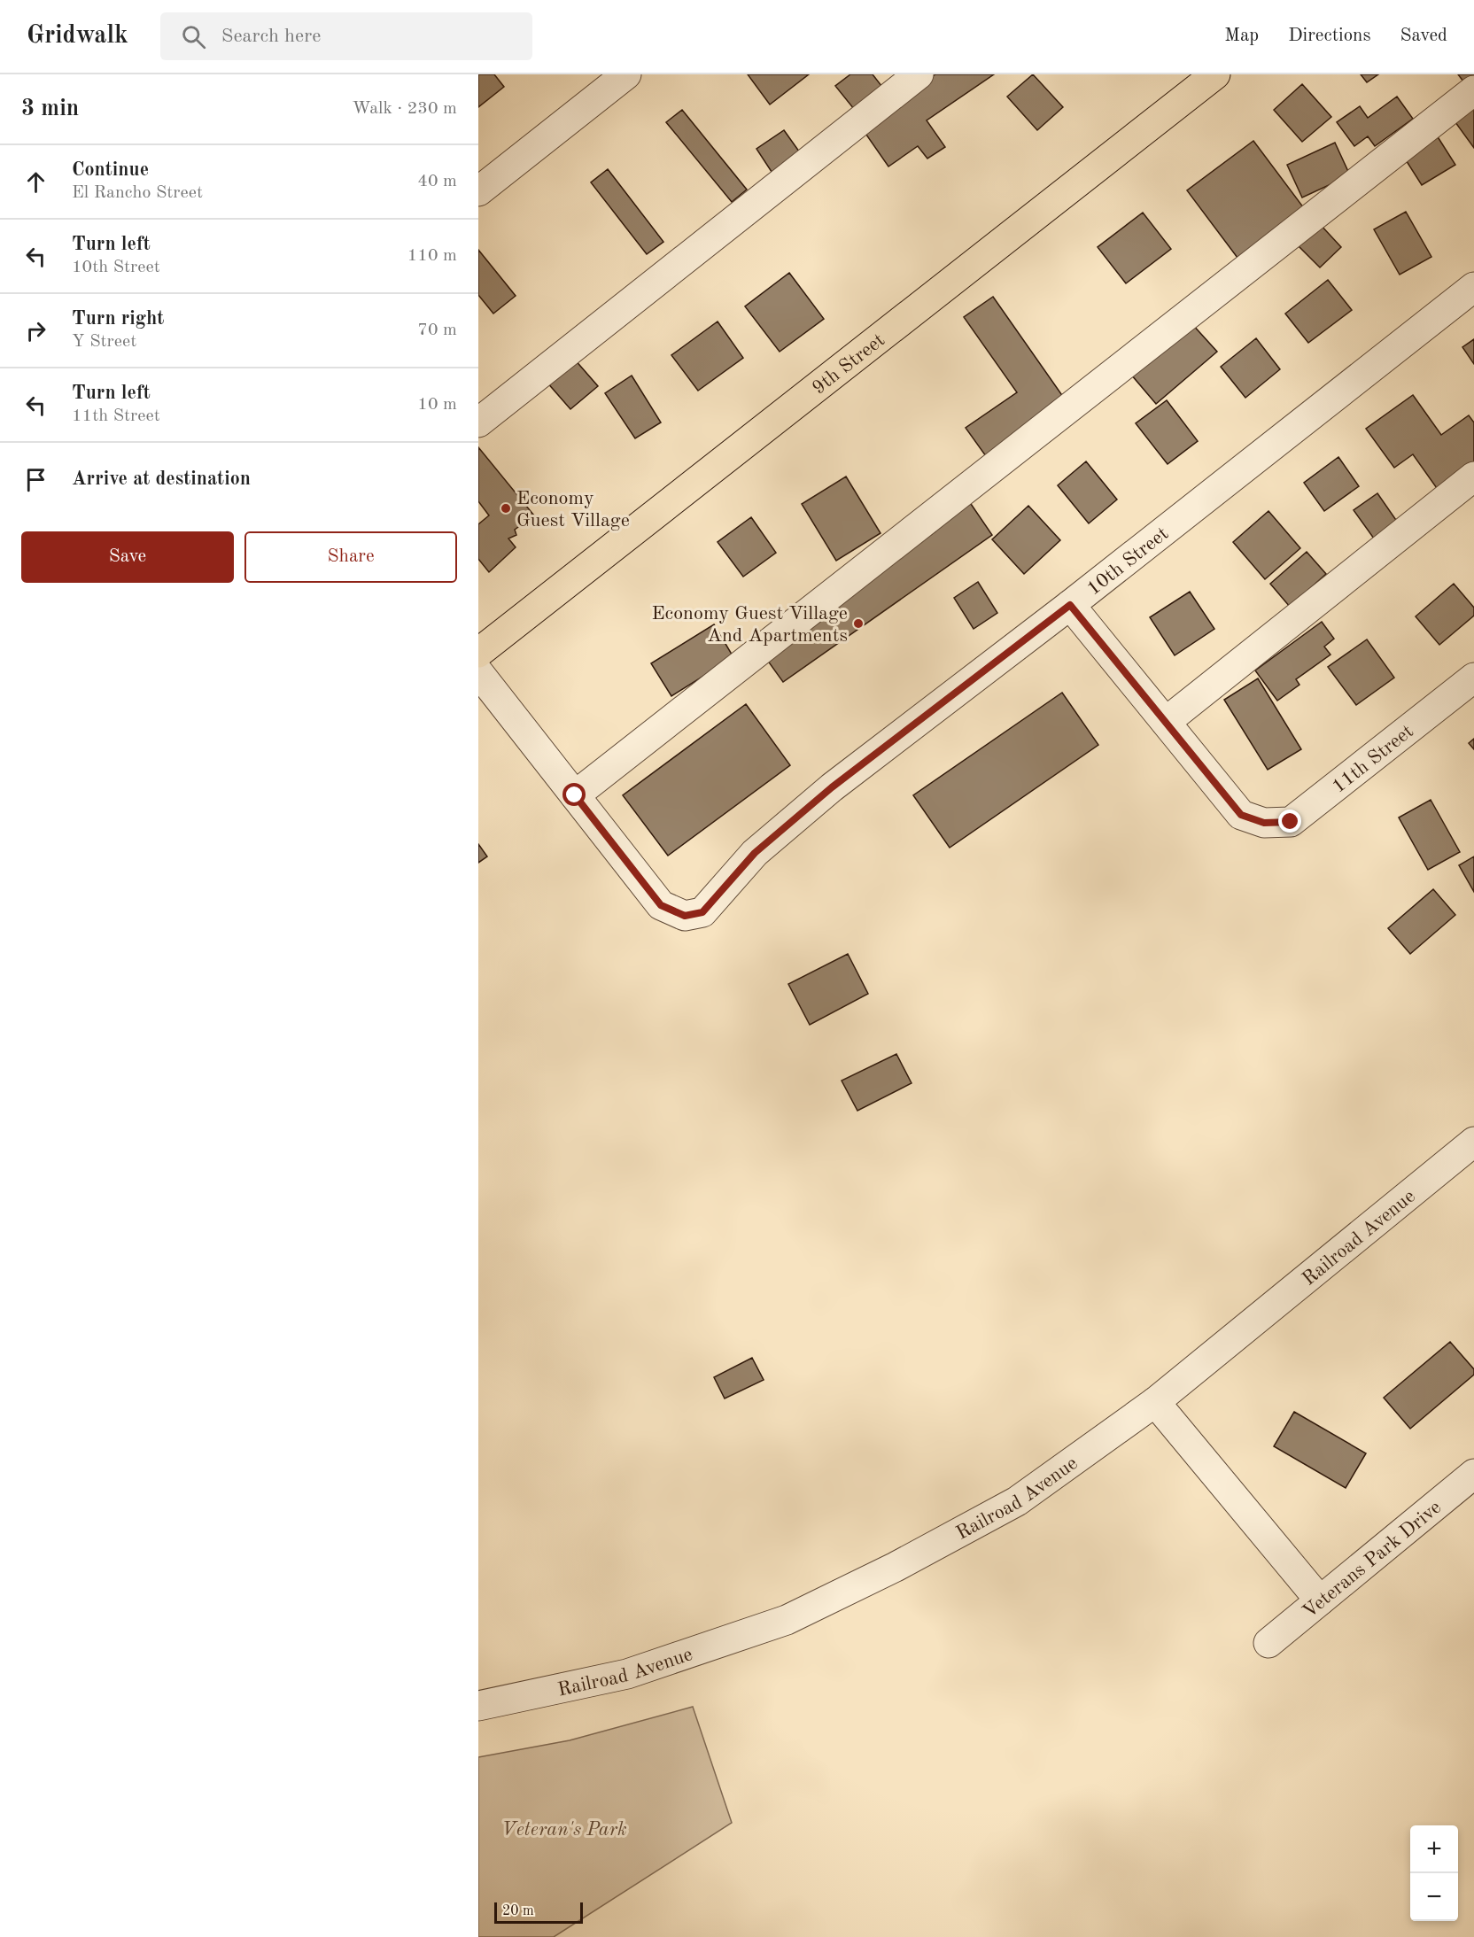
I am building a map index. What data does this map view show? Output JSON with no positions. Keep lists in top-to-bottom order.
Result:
{
  "streets": {
    "main road": ["9th Street"],
    "street": [
      "10th Street",
      "11th Street",
      "Railroad Avenue",
      "Veterans Park Drive"
    ]
  },
  "parks": ["Veteran's Park"],
  "places": ["Economy Guest Village", "Economy Guest Village And Apartments"],
  "scale_bar": "20 m",
  "page": {
    "header": "Gridwalk",
    "search": "Search here",
    "nav": ["Map", "Directions", "Saved"],
    "heading": ["3 min", "Walk · 230 m"],
    "list": [
      ["Continue", "El Rancho Street", "40 m"],
      ["Turn left", "10th Street", "110 m"],
      ["Turn right", "Y Street", "70 m"],
      ["Turn left", "11th Street", "10 m"],
      "Arrive at destination"
    ],
    "buttons": ["Save", "Share"],
    "map_buttons": ["+", "−"],
    "scale": "20 m"
  }
}
